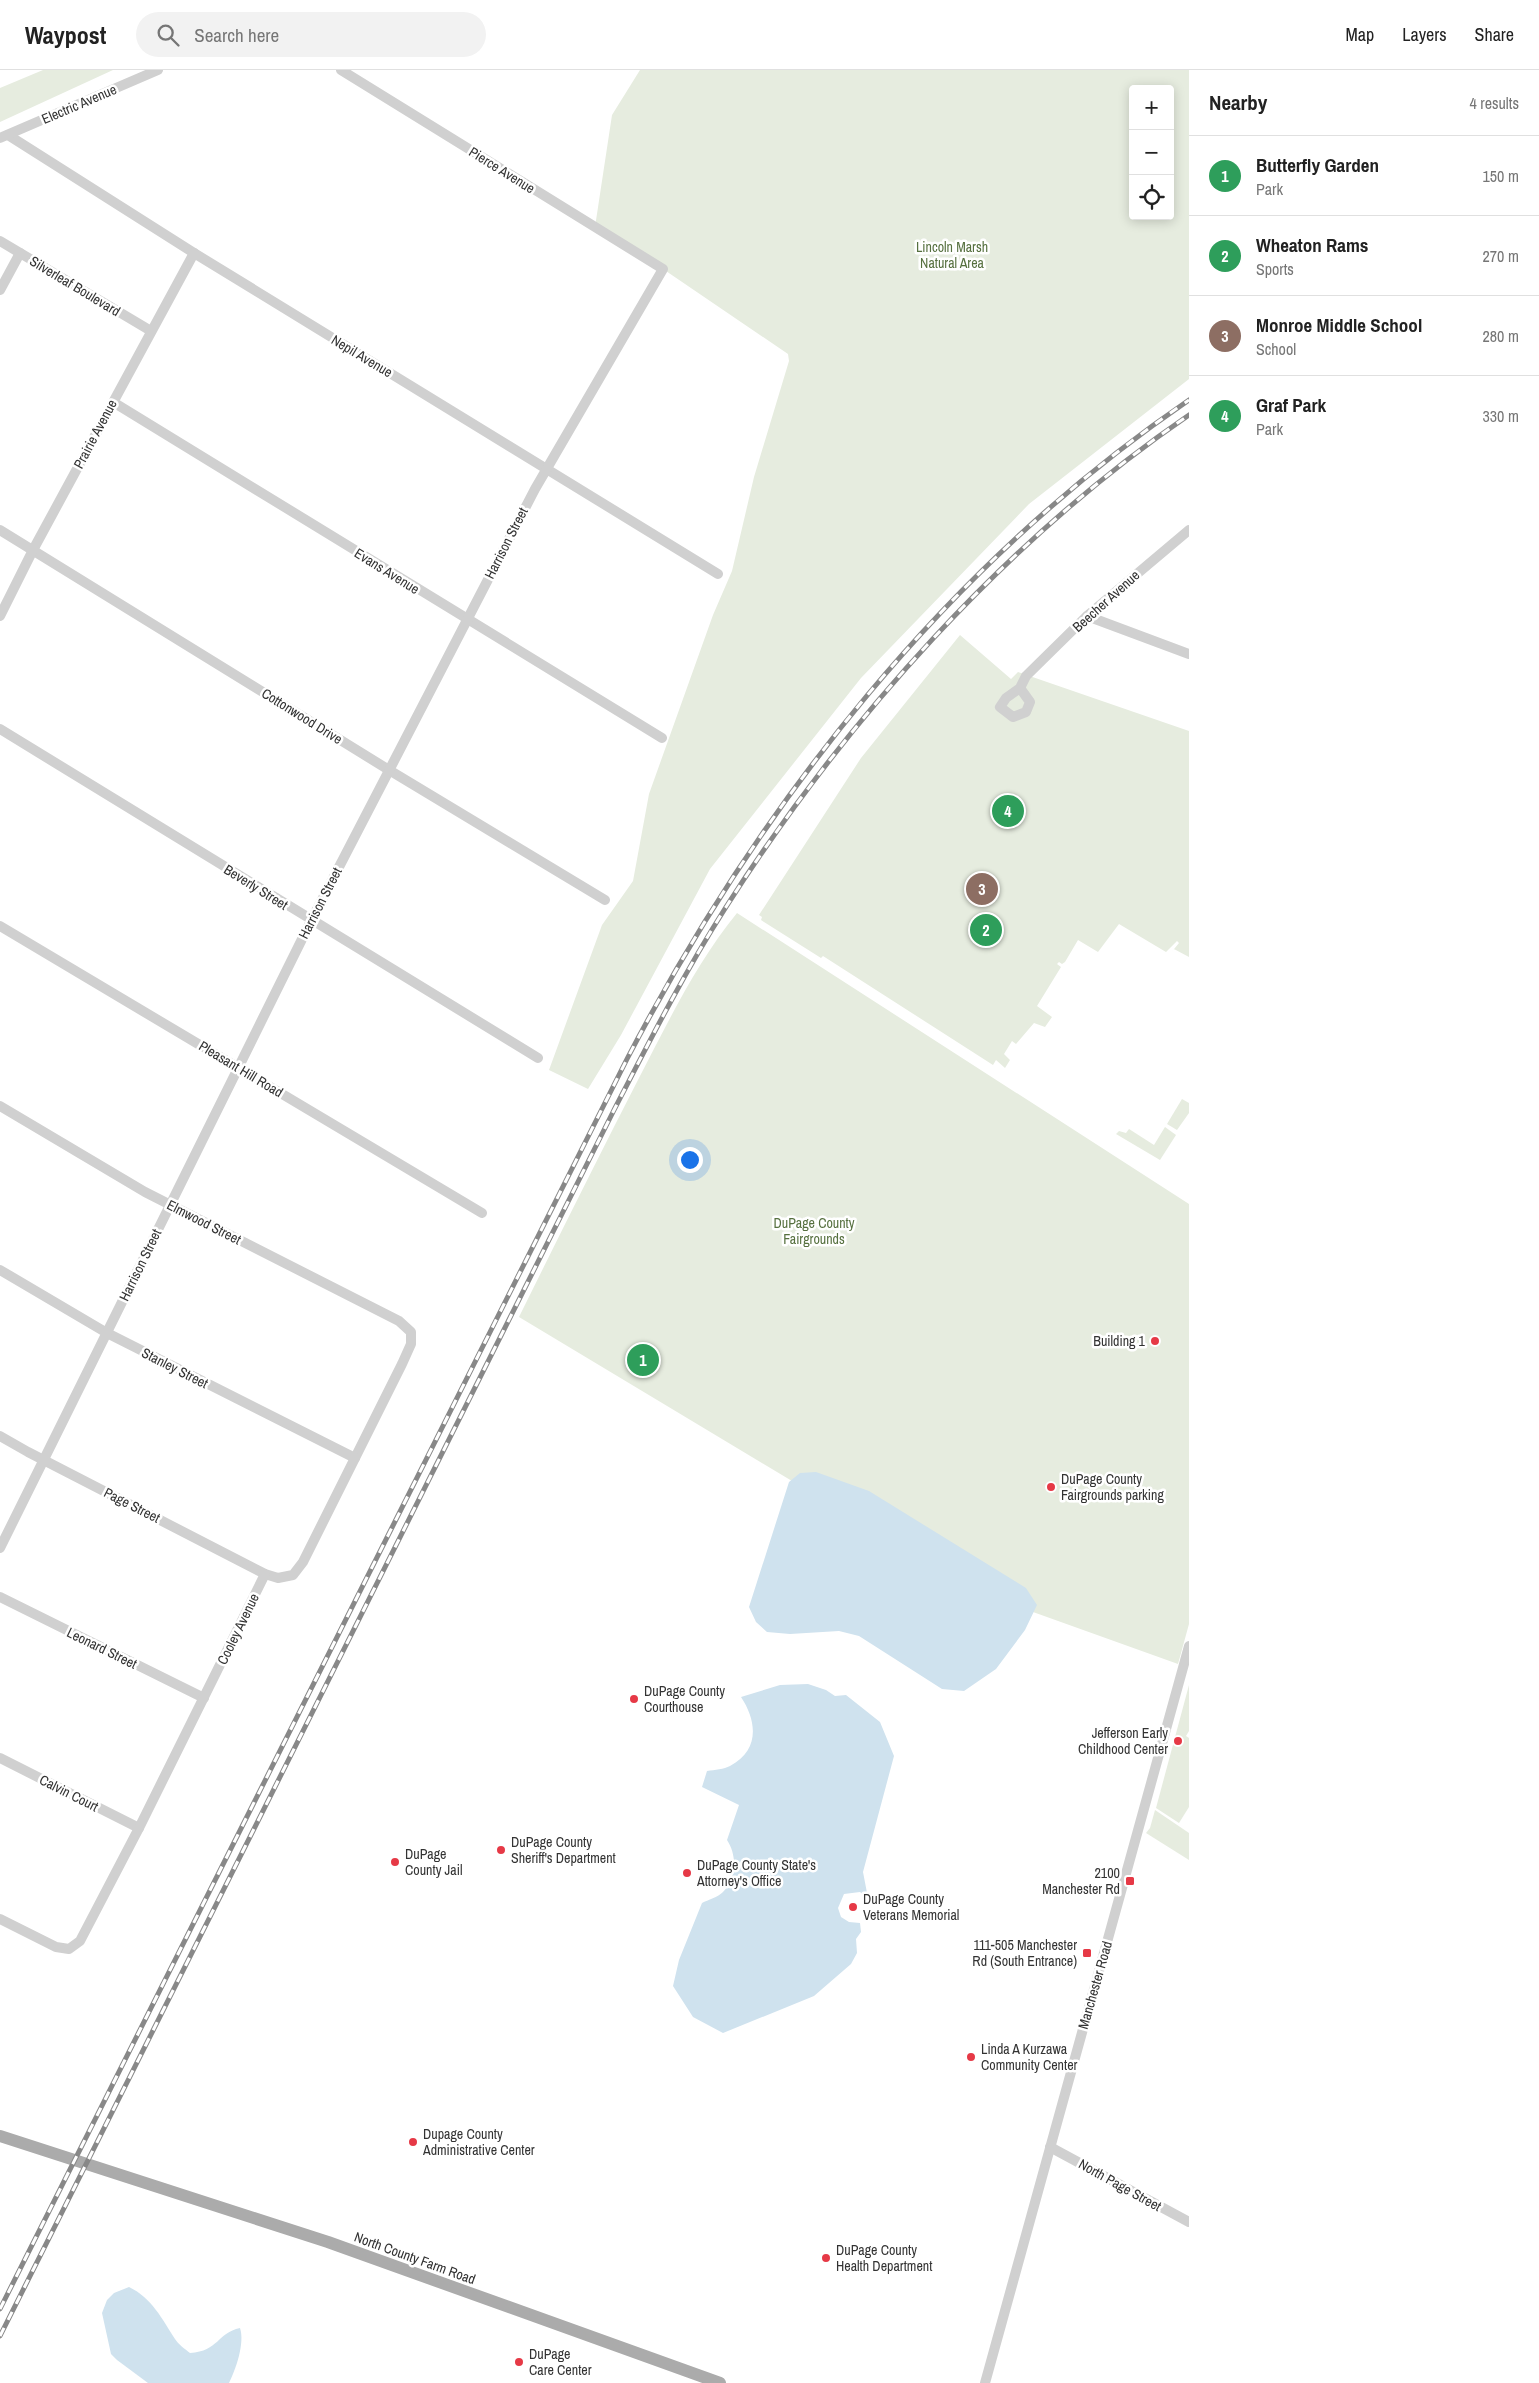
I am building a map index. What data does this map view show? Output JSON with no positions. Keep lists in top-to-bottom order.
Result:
{
  "streets": {
    "main road": ["North County Farm Road"],
    "street": [
      "Electric Avenue",
      "Pierce Avenue",
      "Silverleaf Boulevard",
      "Nepil Avenue",
      "Prairie Avenue",
      "Harrison Street",
      "Evans Avenue",
      "Beecher Avenue",
      "Cottonwood Drive",
      "Beverly Street",
      "Pleasant Hill Road",
      "Elmwood Street",
      "Stanley Street",
      "Page Street",
      "Cooley Avenue",
      "Leonard Street",
      "Calvin Court",
      "Manchester Road",
      "North Page Street"
    ]
  },
  "crossings": [
    ["Electric Avenue", "Nepil Avenue"],
    ["Pierce Avenue", "Harrison Street"],
    ["Silverleaf Boulevard", "Prairie Avenue"],
    ["Nepil Avenue", "Prairie Avenue"],
    ["Nepil Avenue", "Harrison Street"],
    ["Prairie Avenue", "Evans Avenue"],
    ["Prairie Avenue", "Cottonwood Drive"],
    ["Harrison Street", "Evans Avenue"],
    ["Harrison Street", "Cottonwood Drive"],
    ["Harrison Street", "Beverly Street"],
    ["Harrison Street", "Pleasant Hill Road"],
    ["Harrison Street", "Elmwood Street"],
    ["Harrison Street", "Stanley Street"],
    ["Harrison Street", "Page Street"],
    ["Elmwood Street", "Stanley Street"],
    ["Page Street", "Cooley Avenue"],
    ["Cooley Avenue", "Leonard Street"],
    ["Cooley Avenue", "Calvin Court"],
    ["Manchester Road", "North Page Street"]
  ],
  "parks": ["Lincoln Marsh Natural Area", "DuPage County Fairgrounds"],
  "places": {
    "other": [
      "Building 1",
      "DuPage County Fairgrounds parking",
      "DuPage County Courthouse",
      "Jefferson Early Childhood Center",
      "DuPage County Sheriff's Department",
      "DuPage County Jail",
      "DuPage County State's Attorney's Office",
      "DuPage County Veterans Memorial",
      "Linda A Kurzawa Community Center",
      "Dupage County Administrative Center",
      "DuPage County Health Department",
      "DuPage Care Center"
    ],
    "transit": ["2100 Manchester Rd", "111-505 Manchester Rd (South Entrance)"]
  },
  "page": {
    "header": "Waypost",
    "search": "Search here",
    "nav": ["Map", "Layers", "Share"],
    "heading": ["Nearby", "4 results"],
    "map_buttons": ["+", "−"],
    "list": [
      {
        "mark": "1",
        "name": "Butterfly Garden",
        "note": "Park",
        "value": "150 m"
      },
      {
        "mark": "2",
        "name": "Wheaton Rams",
        "note": "Sports",
        "value": "270 m"
      },
      {
        "mark": "3",
        "name": "Monroe Middle School",
        "note": "School",
        "value": "280 m"
      },
      {
        "mark": "4",
        "name": "Graf Park",
        "note": "Park",
        "value": "330 m"
      }
    ],
    "pins": [
      "4",
      "3",
      "2",
      "1"
    ]
  }
}
